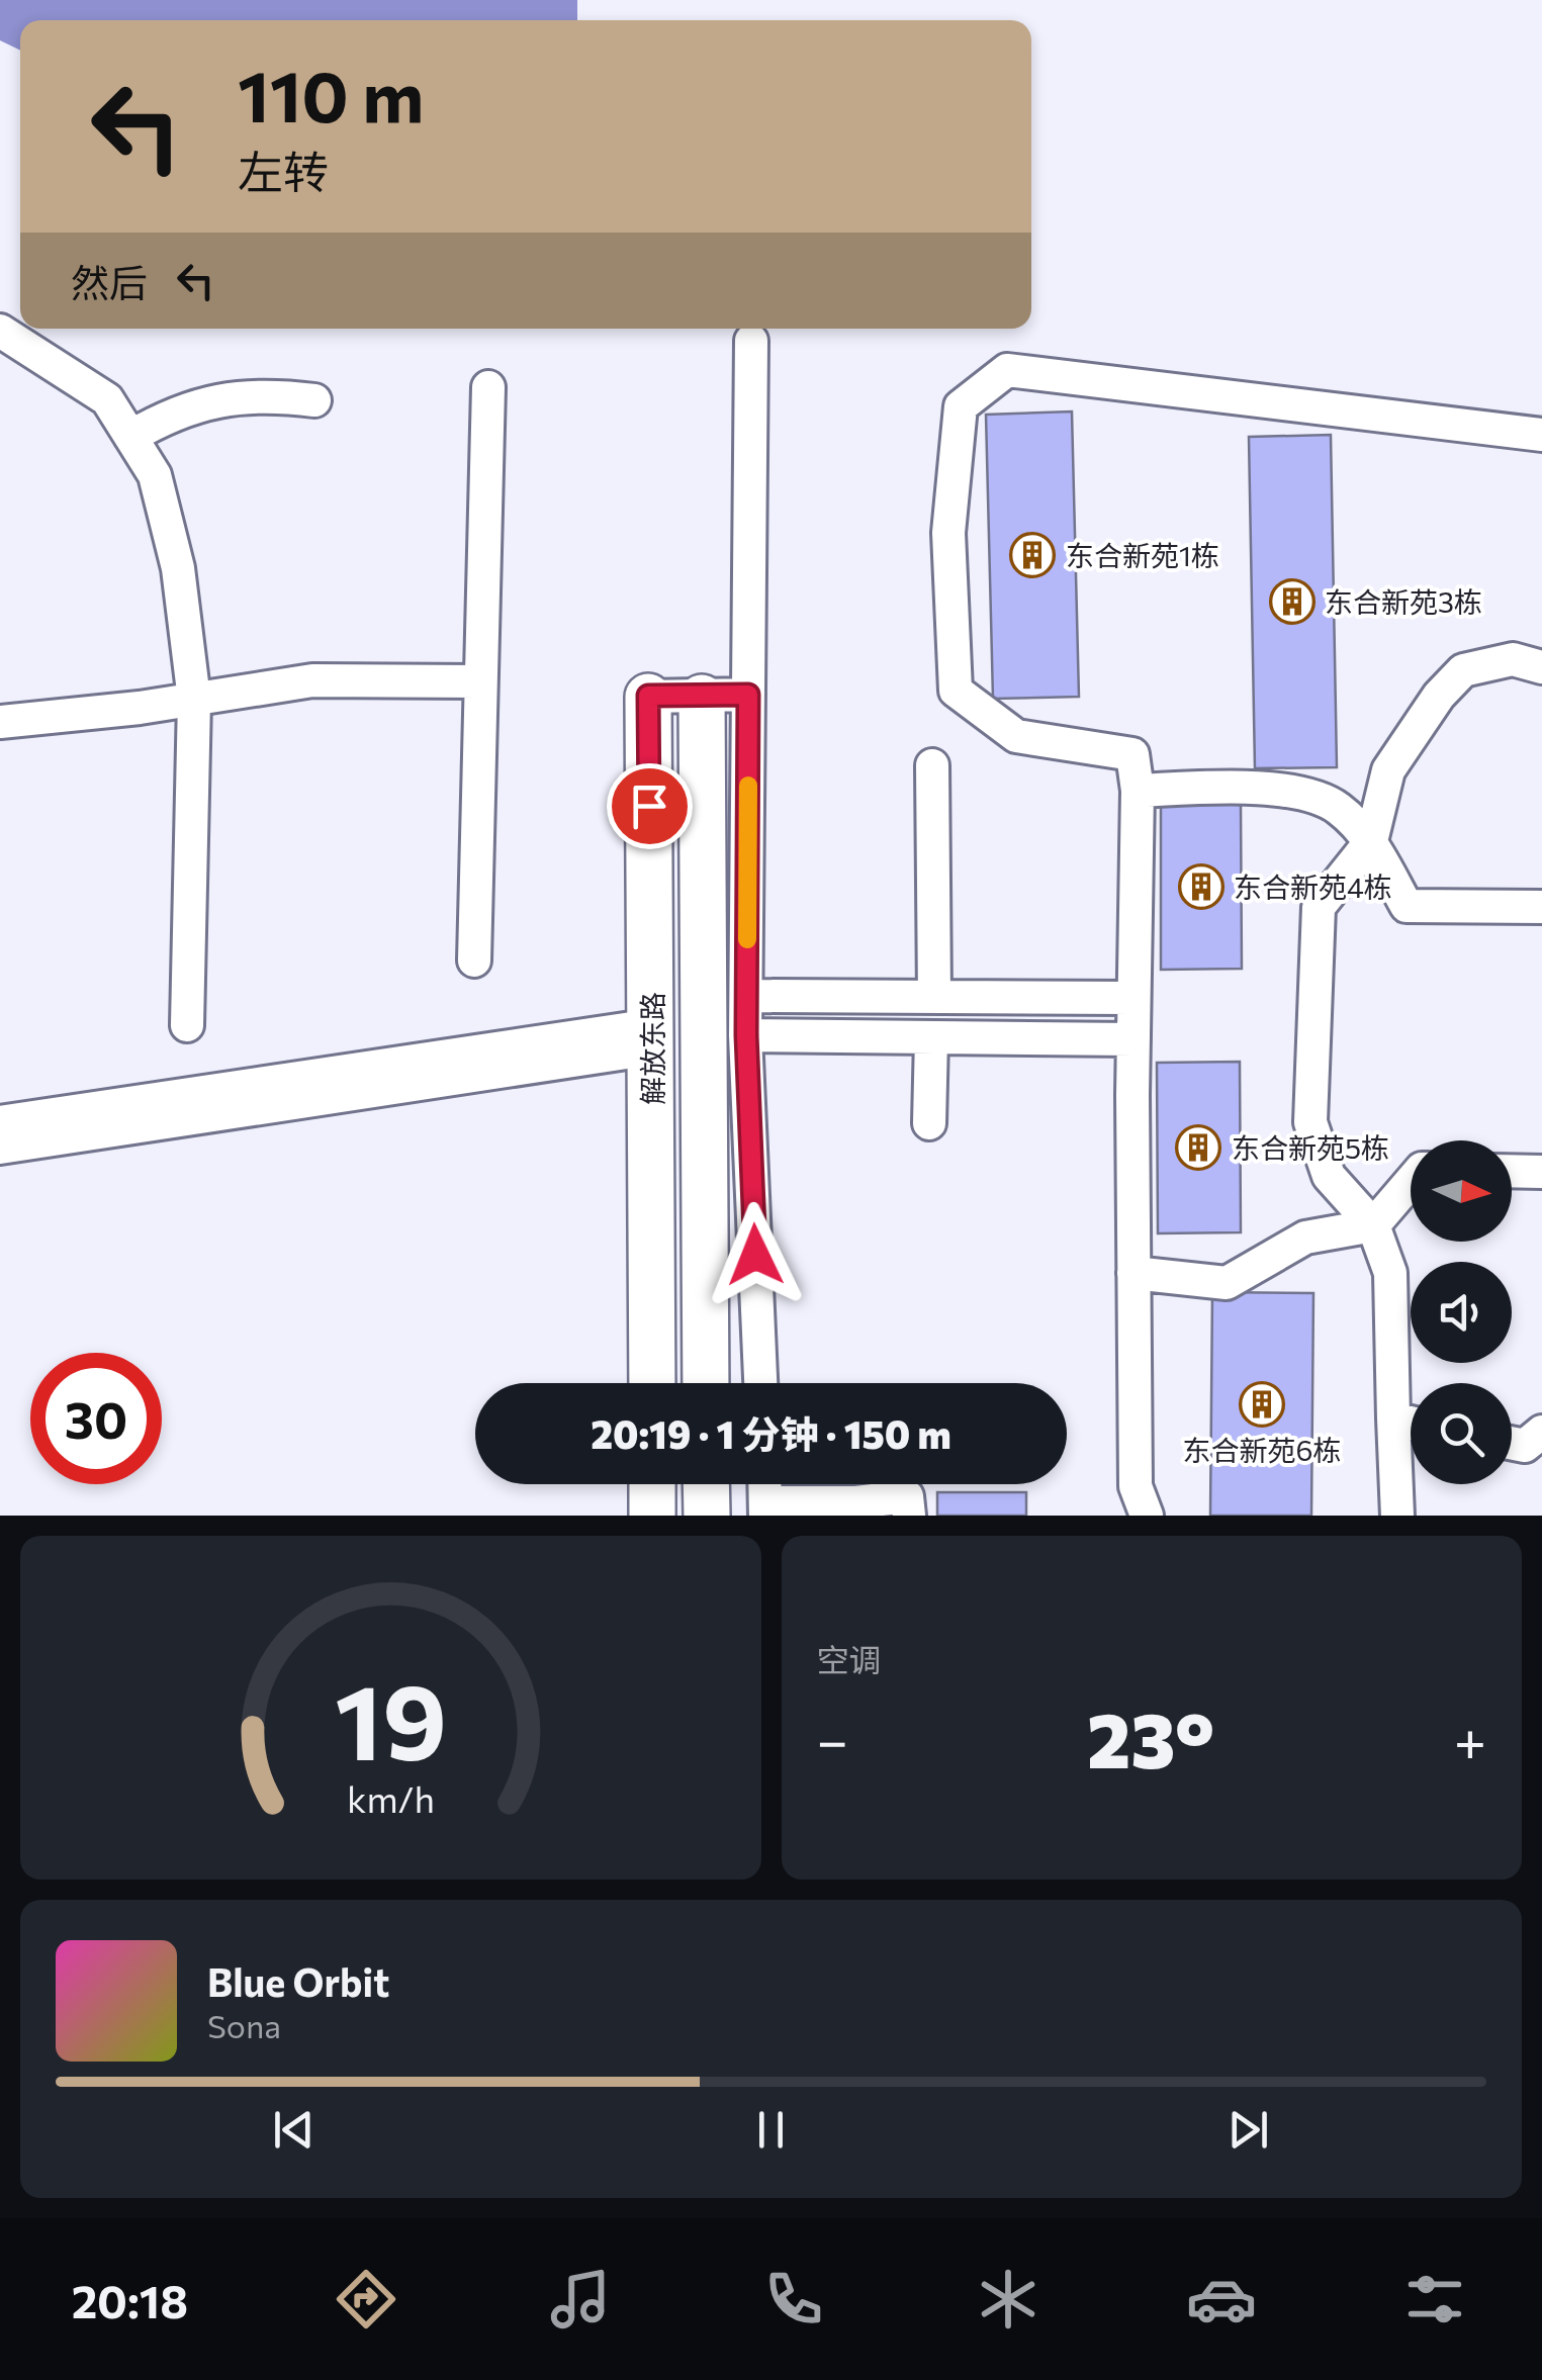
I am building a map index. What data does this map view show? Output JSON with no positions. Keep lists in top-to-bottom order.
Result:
{
  "streets": {
    "main road": ["解放东路"]
  },
  "places": {
    "building": [
      "东合新苑1栋",
      "东合新苑3栋",
      "东合新苑4栋",
      "东合新苑5栋",
      "东合新苑6栋"
    ]
  },
  "north": "right",
  "page": {
    "turn": ["110 m", "左转"],
    "then": "然后",
    "limit": "30",
    "trip": "20:19 · 1 分钟 · 150 m",
    "tile": "空调",
    "heat": ["−", "23°", "+"],
    "song": ["Blue Orbit", "Sona"],
    "tabs": "20:18",
    "gauge": ["19", "km/h"]
  }
}
